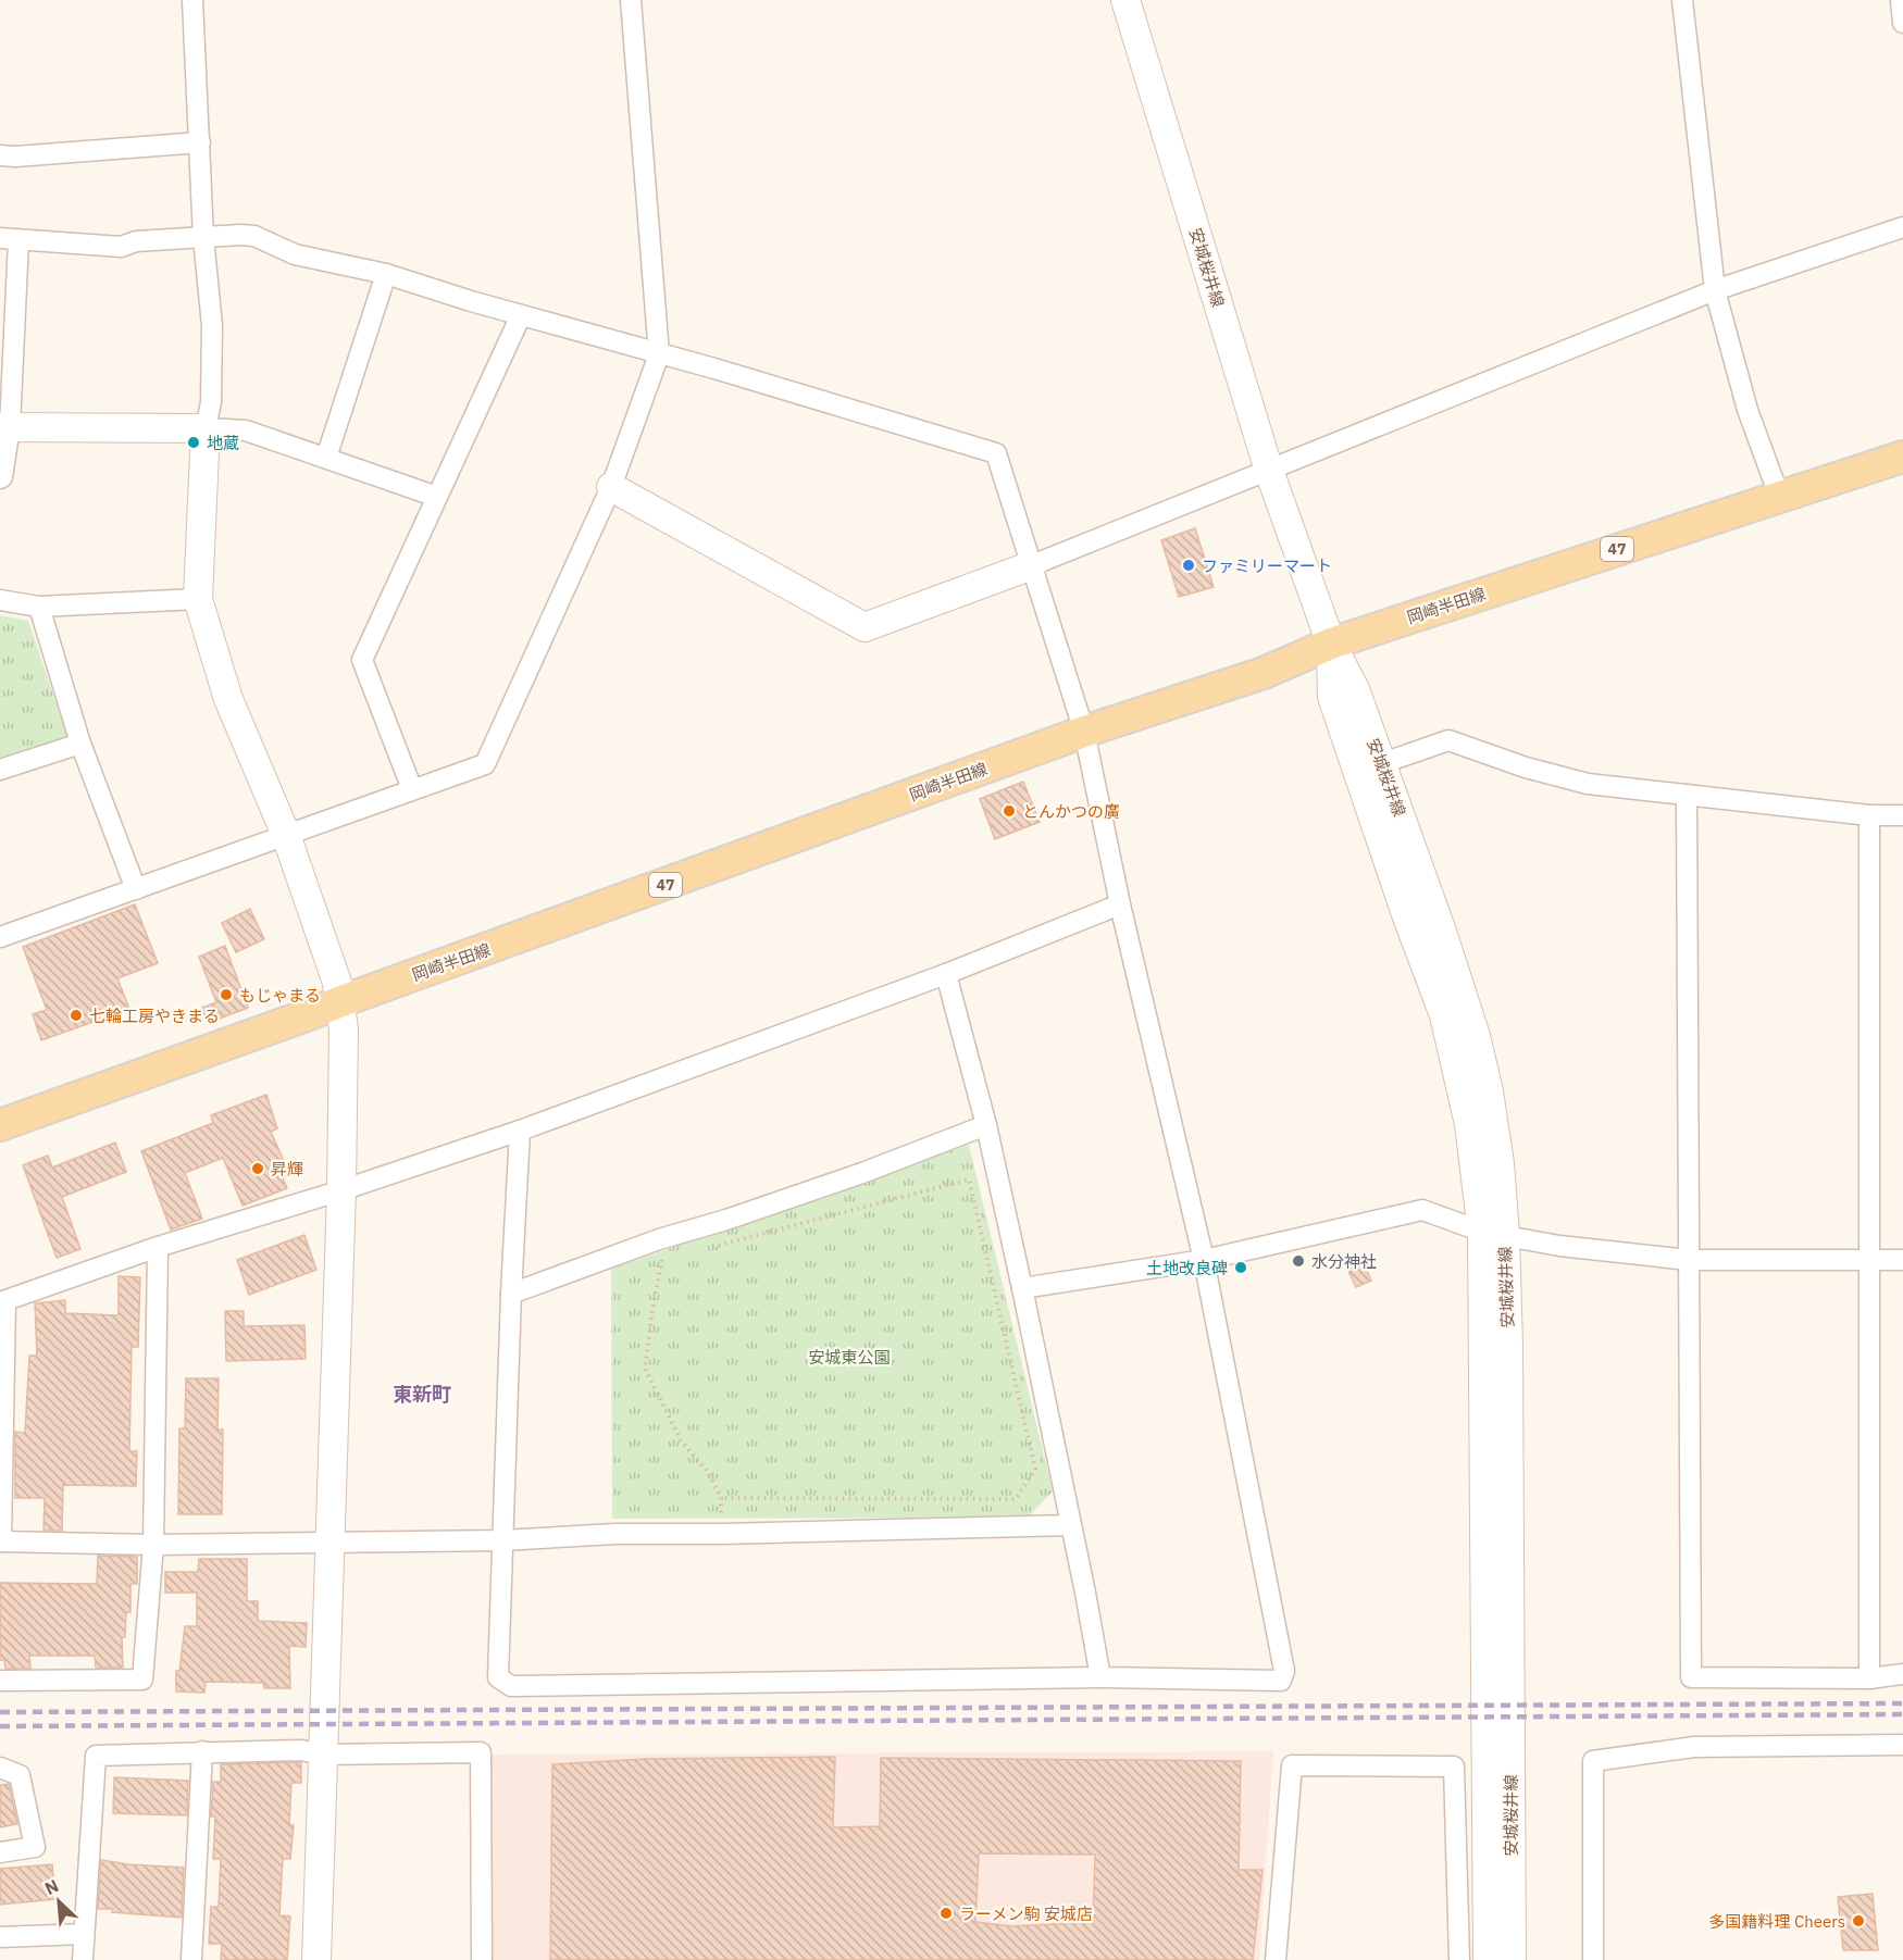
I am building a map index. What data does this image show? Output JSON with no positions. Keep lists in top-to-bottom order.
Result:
{
  "streets": {
    "main road": ["安城桜井線", "47", "岡崎半田線"]
  },
  "crossings": [
    ["安城桜井線", "岡崎半田線"]
  ],
  "districts": ["東新町"],
  "parks": ["安城東公園"],
  "places": [
    "地蔵",
    "ファミリーマート",
    "とんかつの廣",
    "もじゃまる",
    "七輪工房やきまる",
    "昇輝",
    "水分神社",
    "土地改良碑",
    "ラーメン駒 安城店",
    "多国籍料理 Cheers"
  ],
  "north": "top left"
}
